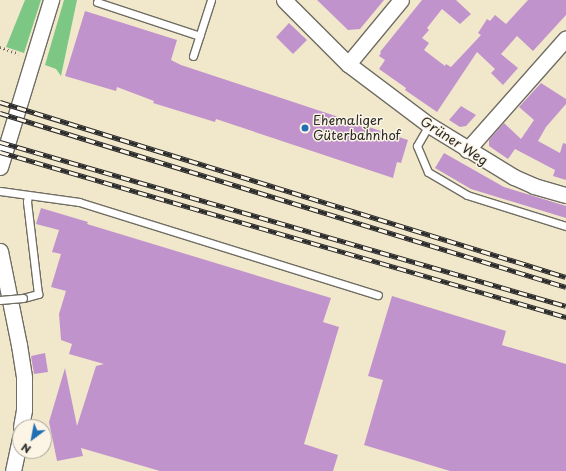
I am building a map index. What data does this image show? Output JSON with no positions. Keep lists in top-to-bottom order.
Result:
{
  "streets": {
    "street": ["Grüner Weg"]
  },
  "places": ["Ehemaliger Güterbahnhof"],
  "north": "bottom left"
}
